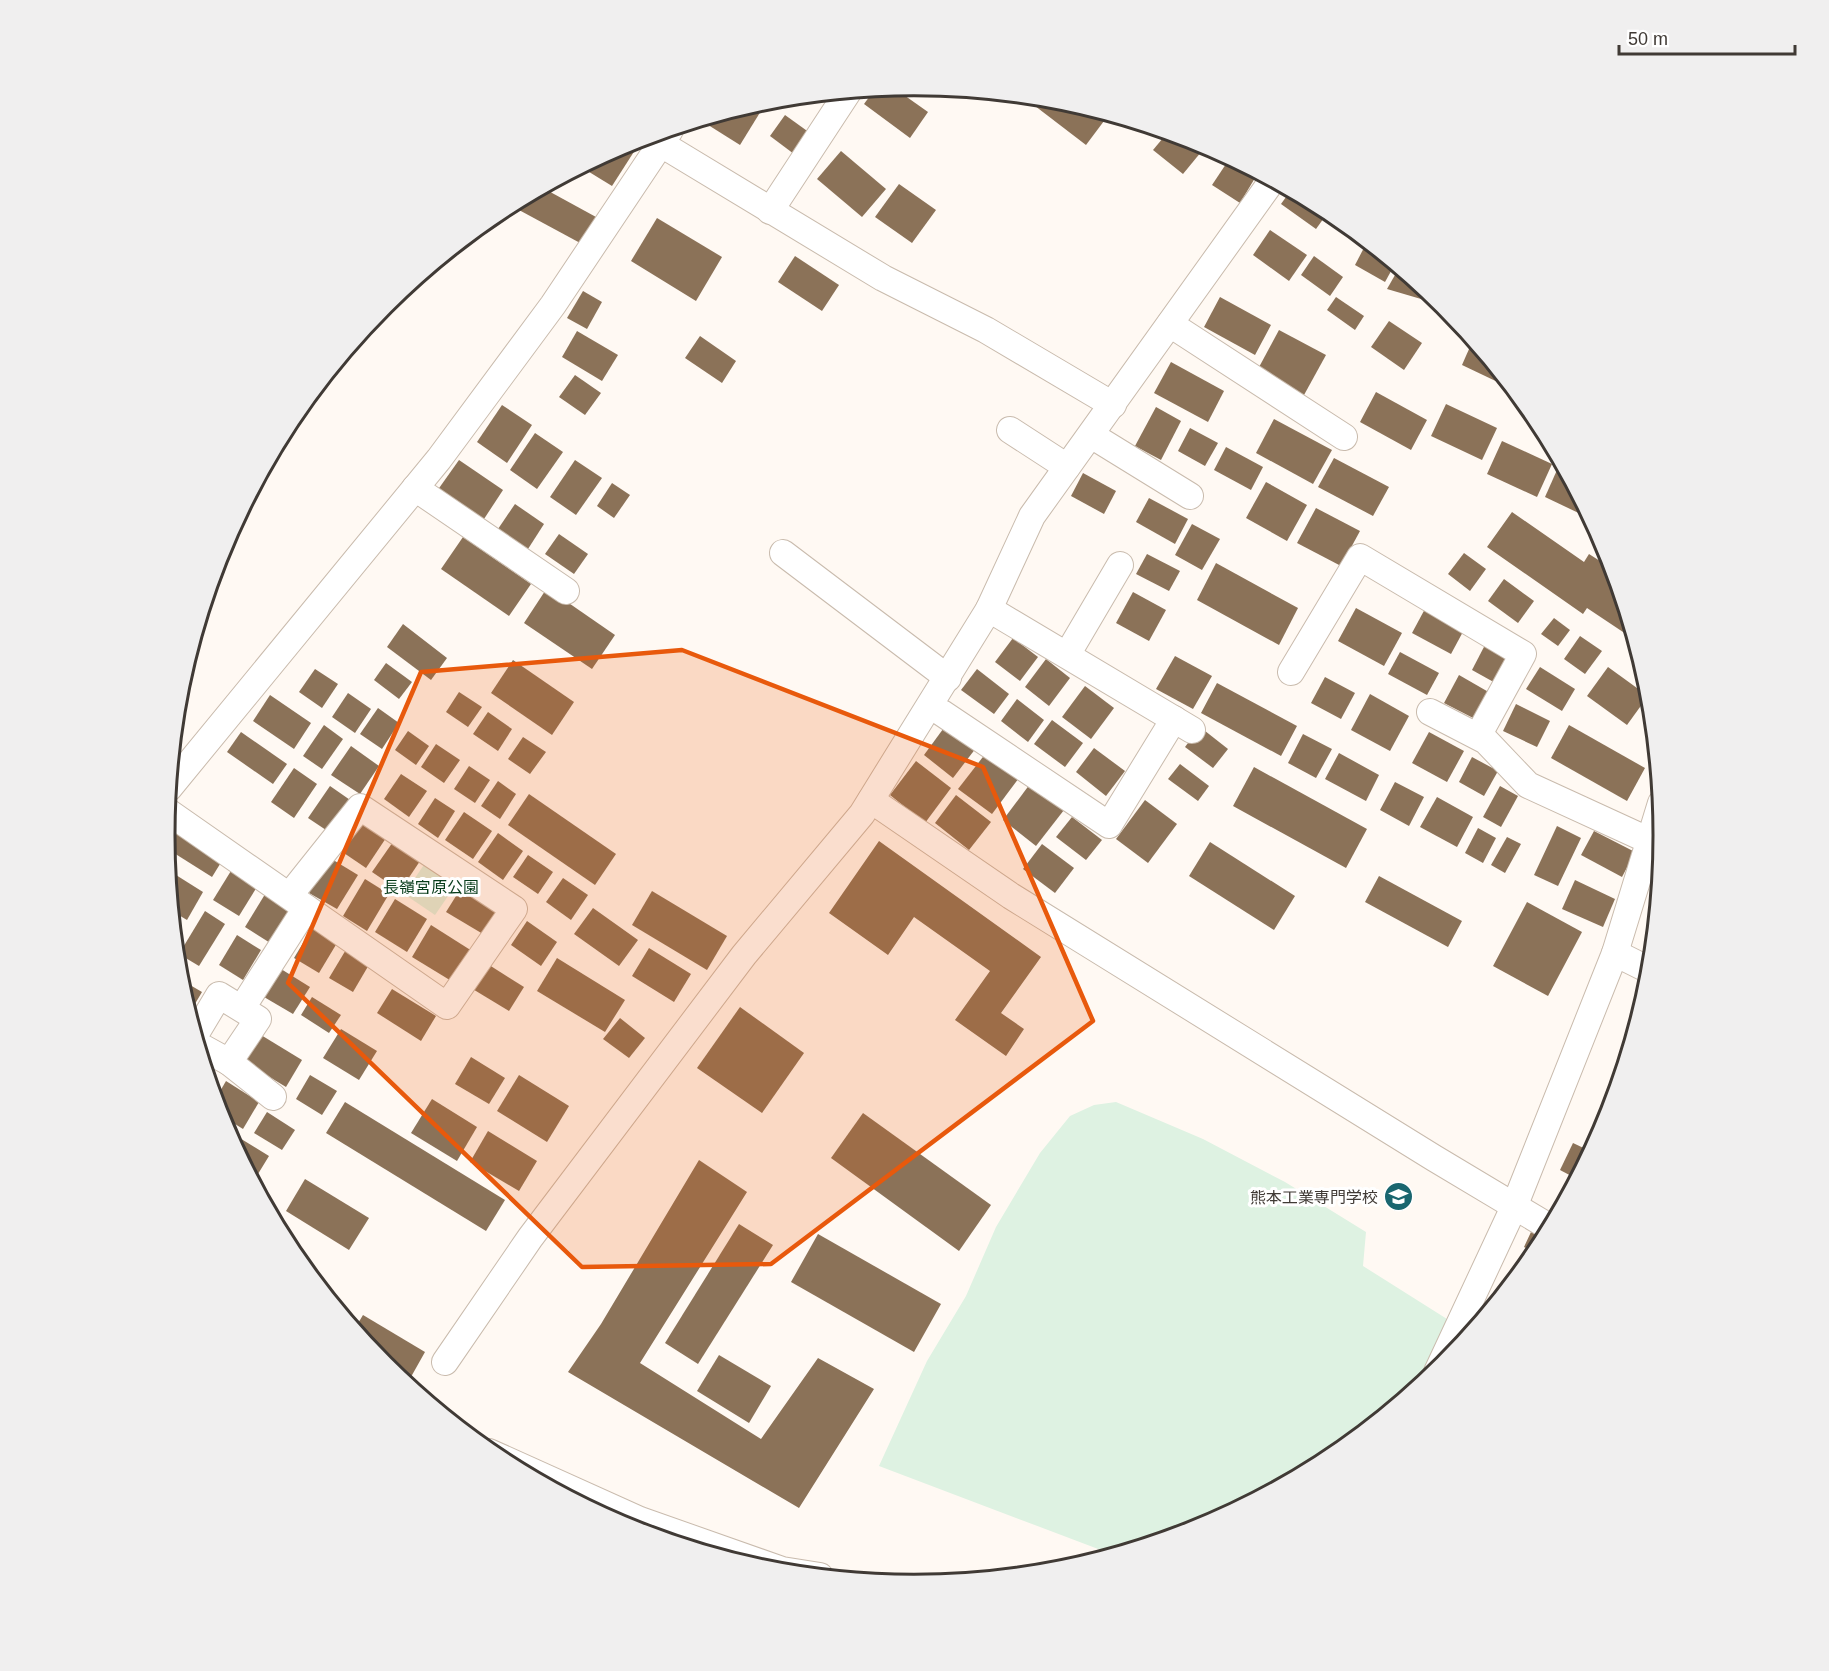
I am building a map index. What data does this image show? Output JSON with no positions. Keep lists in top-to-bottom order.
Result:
{
  "parks": ["長嶺宮原公園"],
  "places": {
    "school or university": ["熊本工業専門学校"]
  },
  "scale_bar": "50 m"
}
